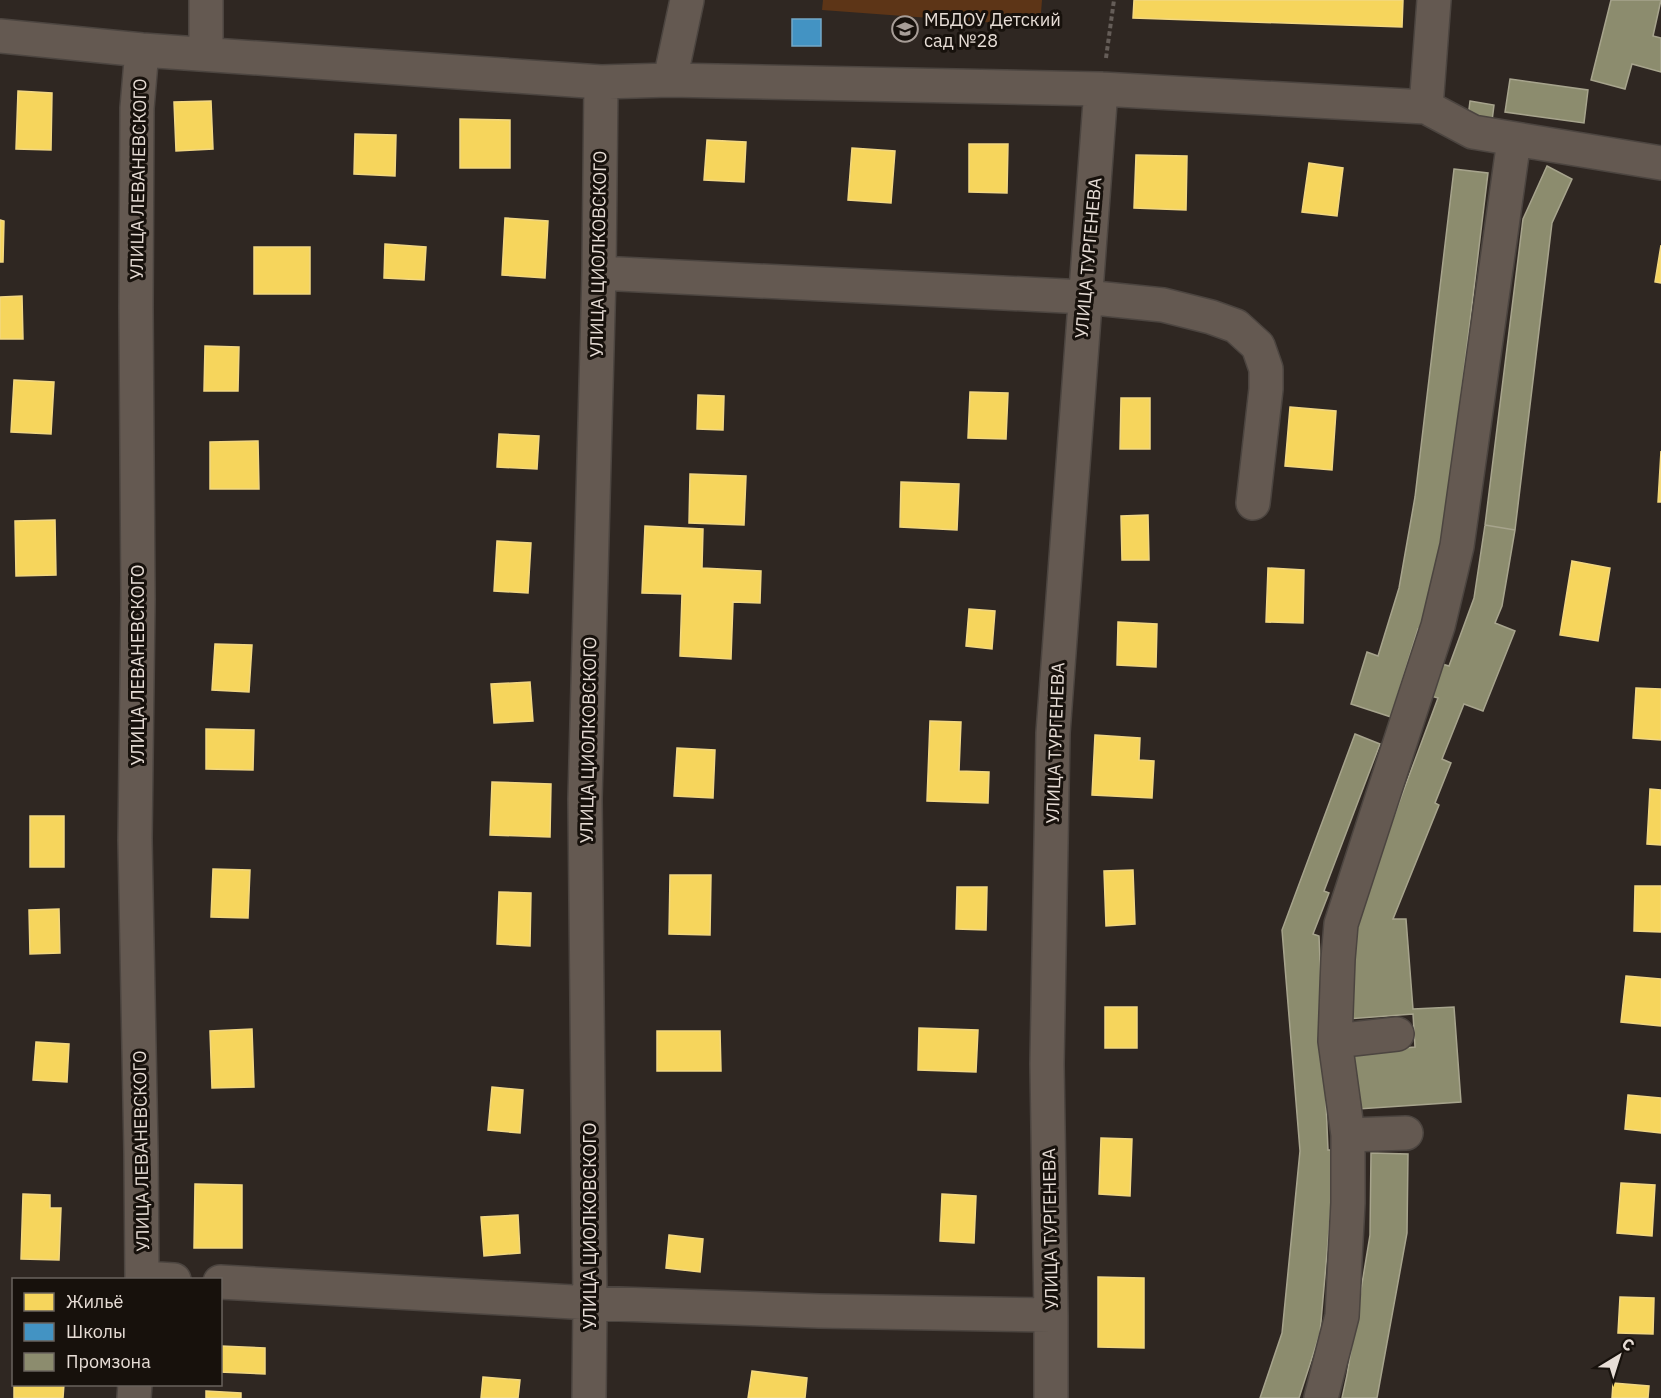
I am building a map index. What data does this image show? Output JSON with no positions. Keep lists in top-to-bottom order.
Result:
{
  "streets": {
    "street": ["УЛИЦА ЛЕВАНЕВСКОГО", "УЛИЦА ЦИОЛКОВСКОГО", "УЛИЦА ТУРГЕНЕВА"]
  },
  "places": {
    "school or university": ["МБДОУ Детский сад №28"]
  },
  "legend": ["Жильё", "Школы", "Промзона"],
  "north": "top right"
}
